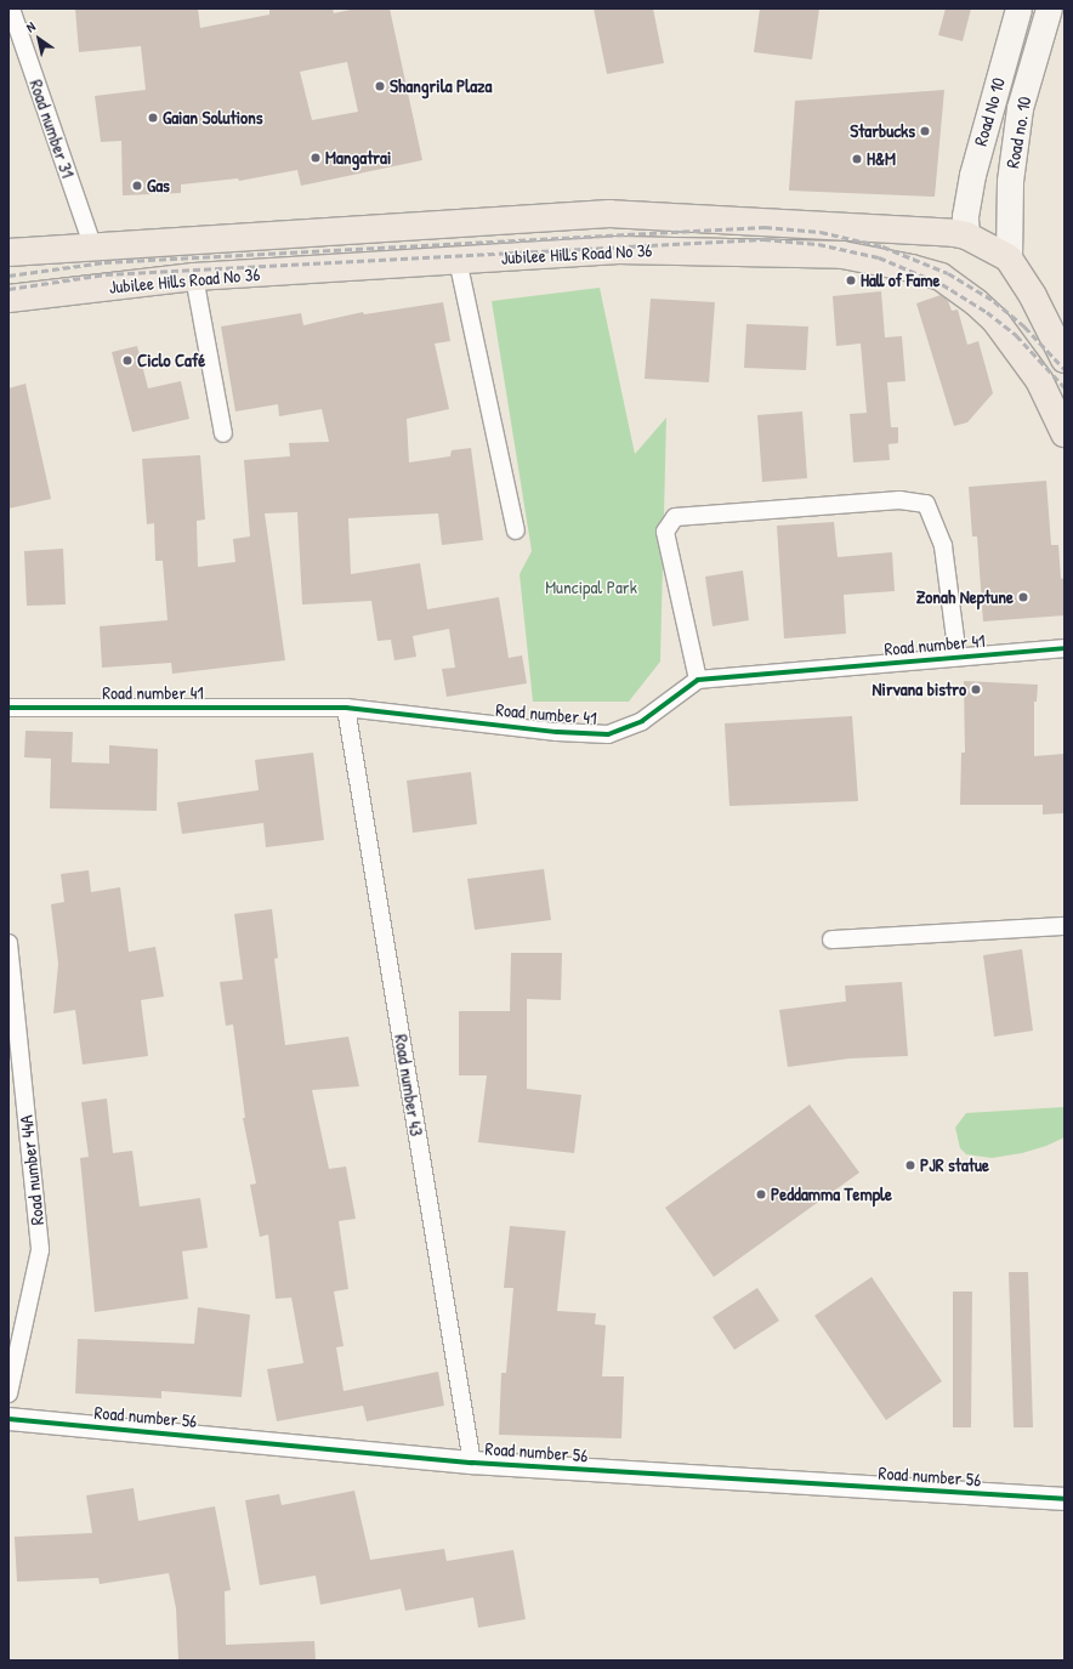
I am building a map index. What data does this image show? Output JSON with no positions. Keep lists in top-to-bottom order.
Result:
{
  "streets": {
    "main road": ["Road No 10", "Road no. 10", "Jubilee Hills Road No 36"],
    "street": [
      "Road number 31",
      "Road number 41",
      "Road number 43",
      "Road number 44A",
      "Road number 56"
    ]
  },
  "crossings": [
    ["Road No 10", "Jubilee Hills Road No 36"],
    ["Road number 31", "Jubilee Hills Road No 36"],
    ["Road no. 10", "Jubilee Hills Road No 36"],
    ["Road number 41", "Road number 43"],
    ["Road number 43", "Road number 56"]
  ],
  "parks": ["Muncipal Park"],
  "places": [
    "Shangrila Plaza",
    "Gaian Solutions",
    "Starbucks",
    "Mangatrai",
    "H&M",
    "Gas",
    "Hall of Fame",
    "Ciclo Café",
    "Zonah Neptune",
    "Nirvana bistro",
    "PJR statue",
    "Peddamma Temple"
  ],
  "north": "top left"
}
